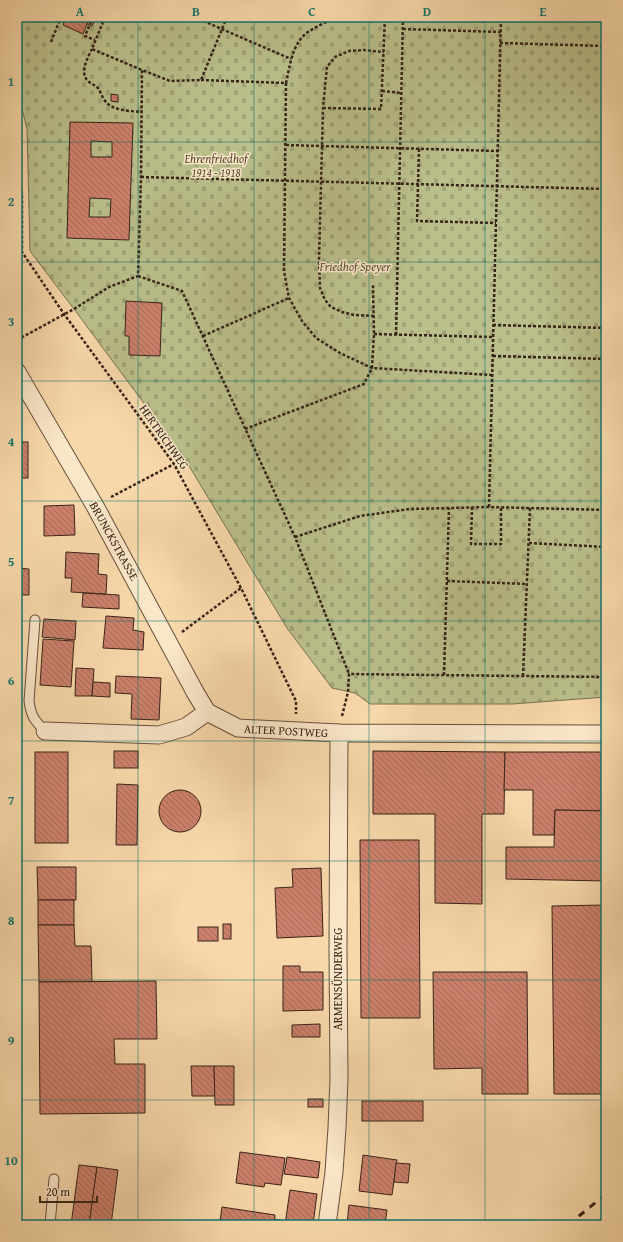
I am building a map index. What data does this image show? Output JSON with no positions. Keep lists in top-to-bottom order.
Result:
{
  "streets": {
    "street": ["BRUNCKSTRASSE", "ALTER POSTWEG", "ARMENSÜNDERWEG"],
    "path": ["HERTRICHWEG"]
  },
  "crossings": [
    ["HERTRICHWEG", "ALTER POSTWEG"],
    ["BRUNCKSTRASSE", "ALTER POSTWEG"],
    ["ALTER POSTWEG", "ARMENSÜNDERWEG"]
  ],
  "parks": ["Ehrenfriedhof 1914 - 1918", "Friedhof Speyer"],
  "scale_bar": "20 m",
  "grid": {
    "columns": [
      "A",
      "B",
      "C",
      "D",
      "E"
    ],
    "rows": [
      "1",
      "2",
      "3",
      "4",
      "5",
      "6",
      "7",
      "8",
      "9",
      "10"
    ]
  }
}
